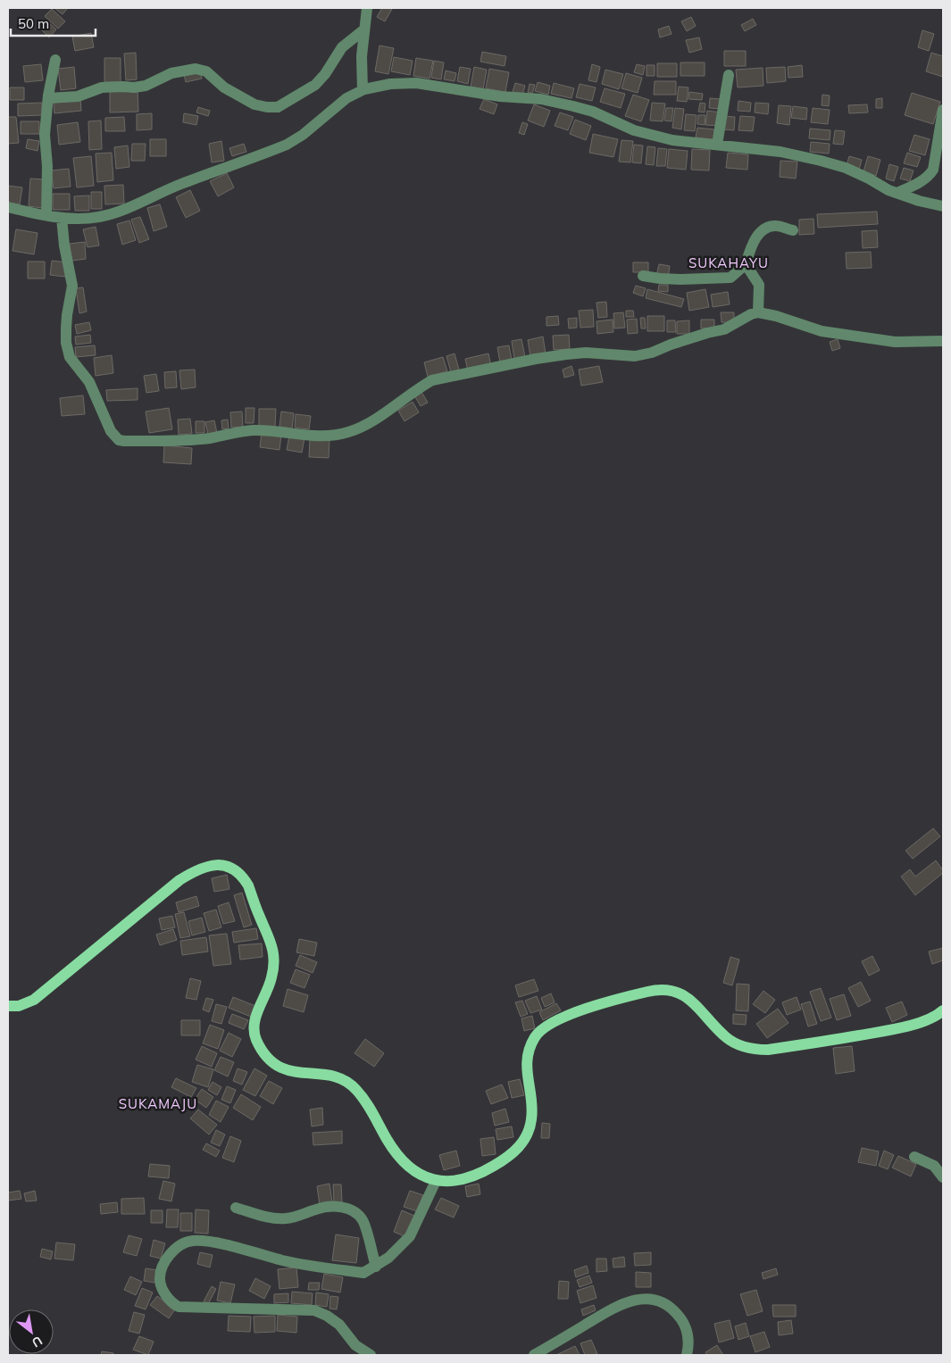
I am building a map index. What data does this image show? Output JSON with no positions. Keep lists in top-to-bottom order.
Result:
{
  "districts": ["SUKAHAYU", "SUKAMAJU"],
  "scale_bar": "50 m",
  "north": "bottom right"
}
